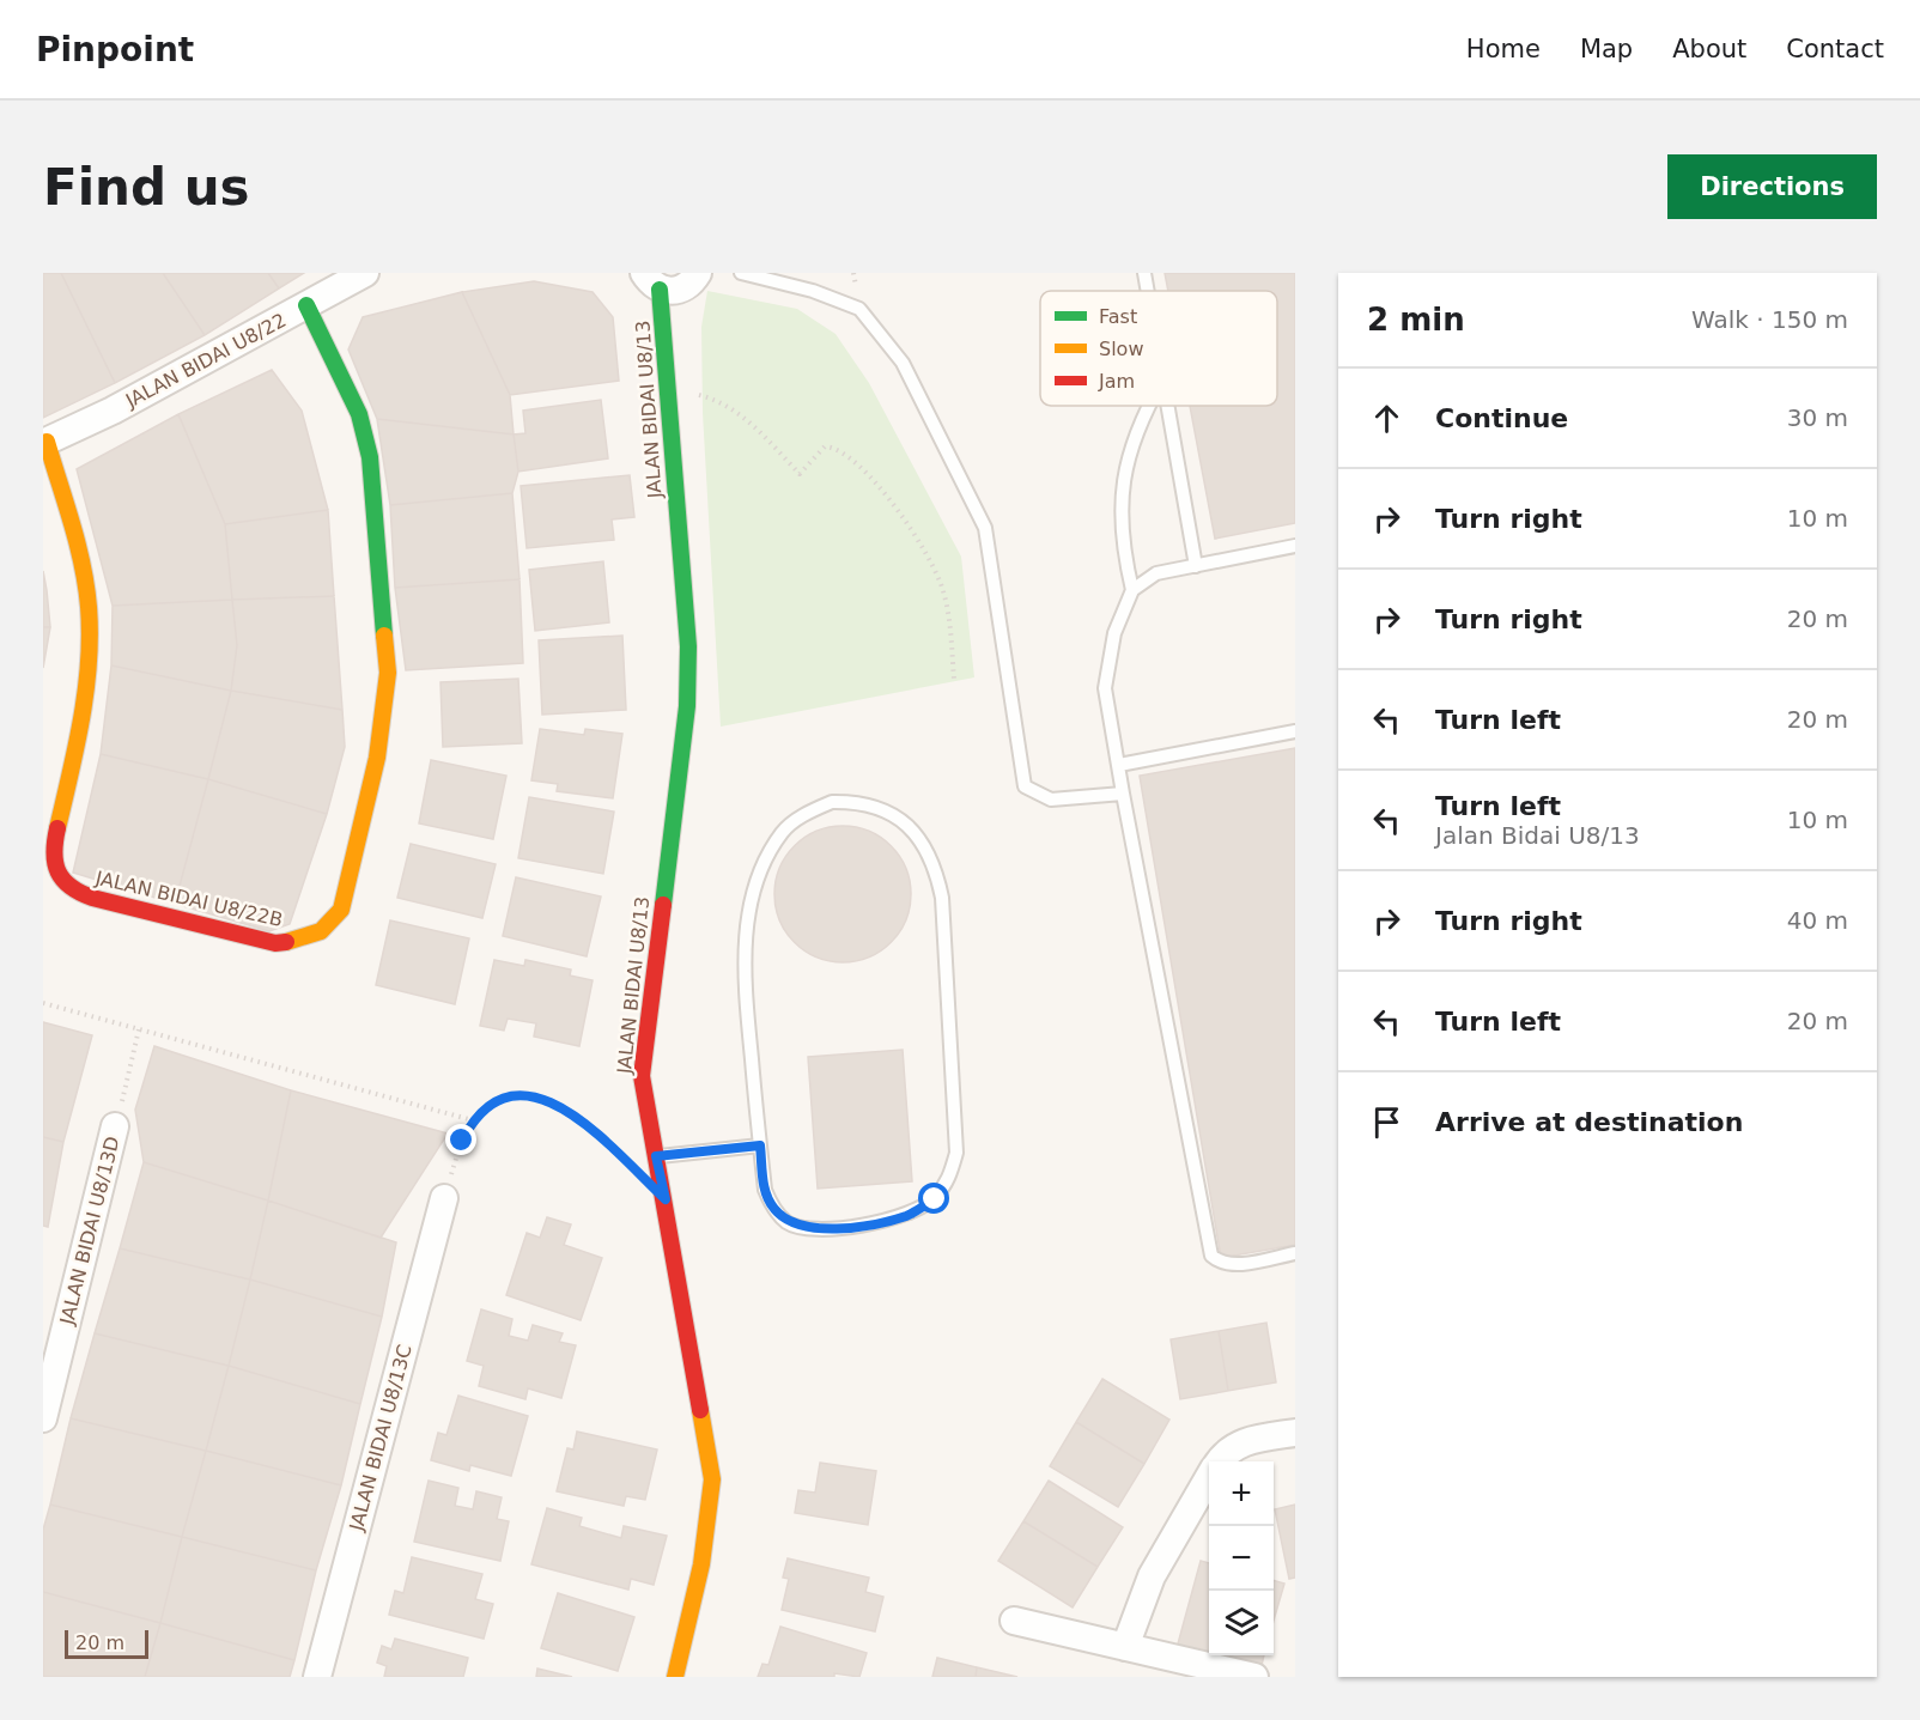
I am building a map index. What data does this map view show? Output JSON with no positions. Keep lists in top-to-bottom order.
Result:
{
  "streets": {
    "street": [
      "JALAN BIDAI U8/22",
      "JALAN BIDAI U8/13",
      "JALAN BIDAI U8/22B",
      "JALAN BIDAI U8/13D",
      "JALAN BIDAI U8/13C"
    ]
  },
  "crossings": [
    ["JALAN BIDAI U8/22", "JALAN BIDAI U8/22B"]
  ],
  "legend": ["Fast", "Slow", "Jam"],
  "scale_bar": "20 m",
  "page": {
    "header": "Pinpoint",
    "nav": [
      "Home",
      "Map",
      "About",
      "Contact"
    ],
    "buttons": "Directions",
    "title": "Find us",
    "heading": ["2 min", "Walk · 150 m"],
    "list": [
      ["Continue", "30 m"],
      ["Turn right", "10 m"],
      ["Turn right", "20 m"],
      ["Turn left", "20 m"],
      ["Turn left", "Jalan Bidai U8/13", "10 m"],
      ["Turn right", "40 m"],
      ["Turn left", "20 m"],
      "Arrive at destination"
    ],
    "map_buttons": ["+", "−"],
    "scale": "20 m"
  }
}
